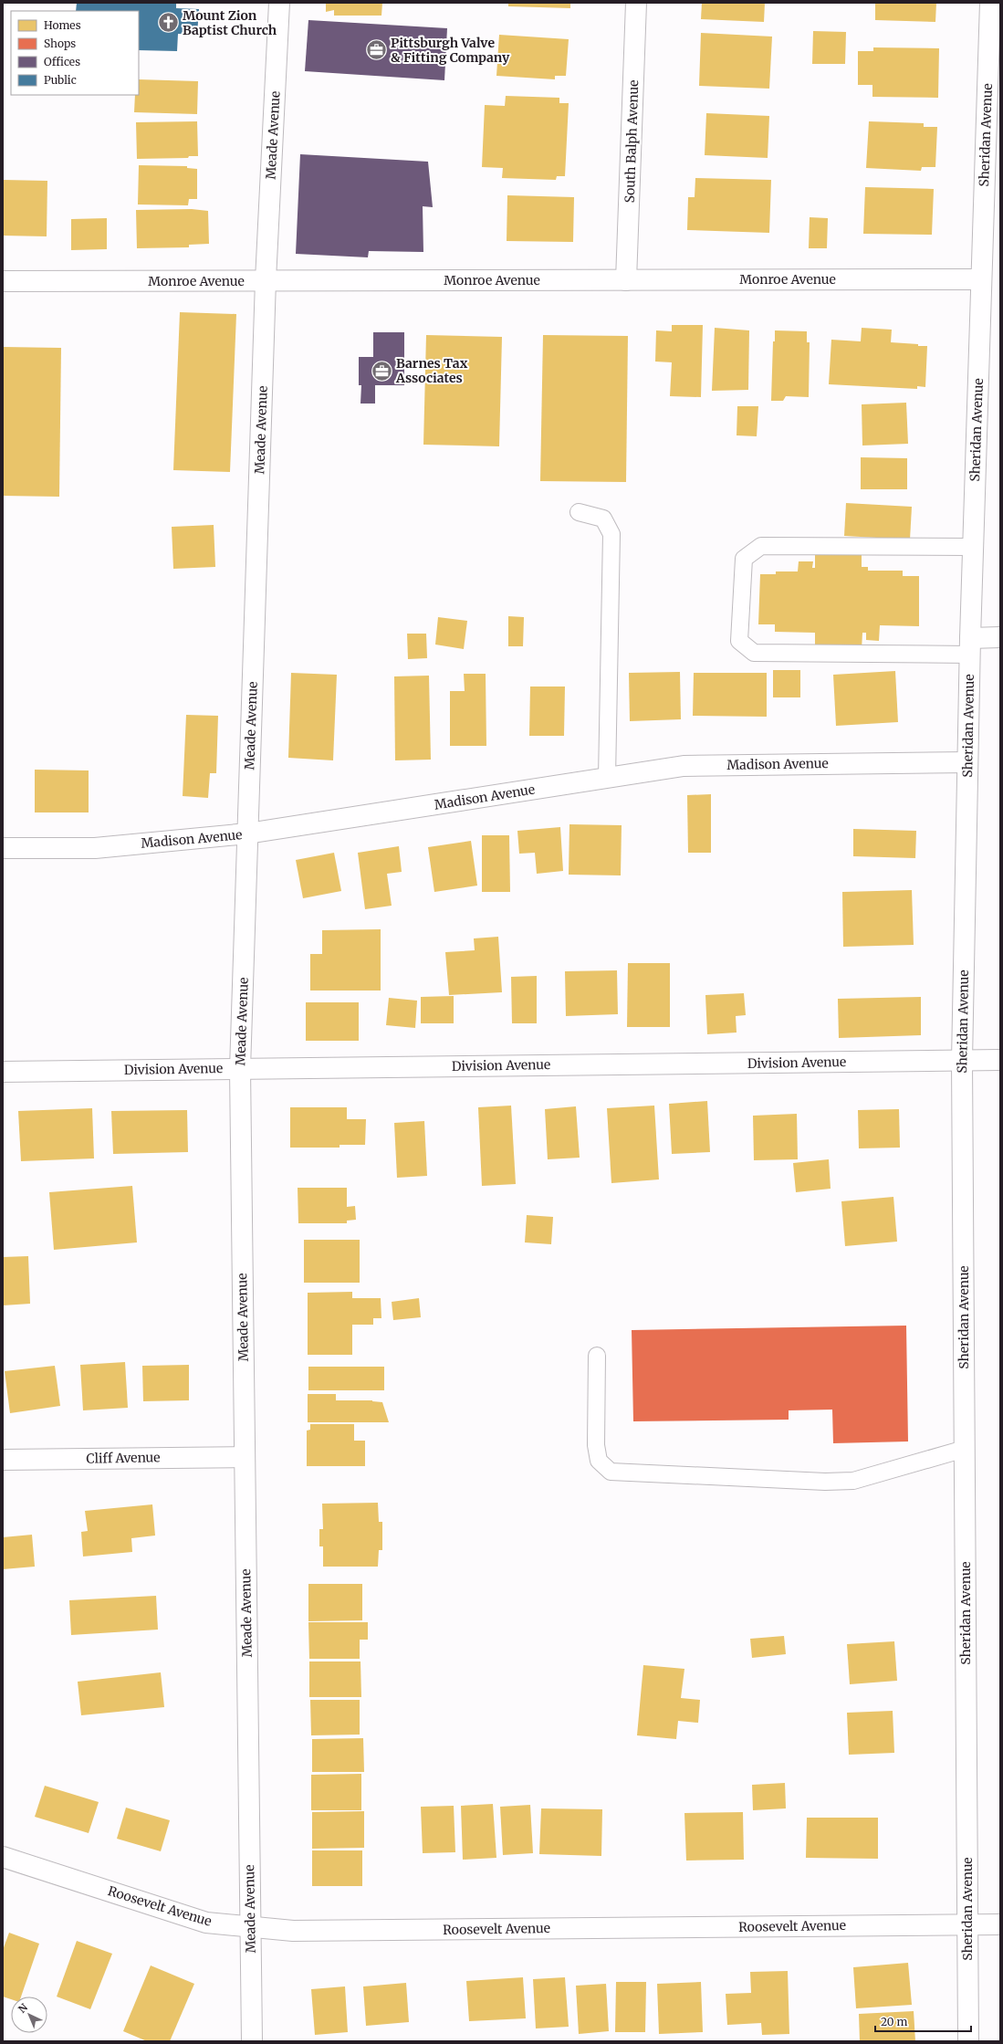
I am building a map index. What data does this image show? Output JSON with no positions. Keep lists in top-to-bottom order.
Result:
{
  "streets": {
    "street": [
      "Meade Avenue",
      "Sheridan Avenue",
      "South Balph Avenue",
      "Monroe Avenue",
      "Madison Avenue",
      "Division Avenue",
      "Cliff Avenue",
      "Roosevelt Avenue"
    ]
  },
  "crossings": [
    ["Meade Avenue", "Monroe Avenue"],
    ["Meade Avenue", "Madison Avenue"],
    ["Meade Avenue", "Division Avenue"],
    ["Meade Avenue", "Cliff Avenue"],
    ["Meade Avenue", "Roosevelt Avenue"],
    ["Sheridan Avenue", "Monroe Avenue"],
    ["Sheridan Avenue", "Madison Avenue"],
    ["Sheridan Avenue", "Division Avenue"],
    ["Sheridan Avenue", "Roosevelt Avenue"],
    ["South Balph Avenue", "Monroe Avenue"]
  ],
  "places": {
    "church": ["Mount Zion Baptist Church"],
    "office": ["Pittsburgh Valve & Fitting Company", "Barnes Tax Associates"]
  },
  "legend": [
    "Homes",
    "Shops",
    "Offices",
    "Public"
  ],
  "scale_bar": "20 m",
  "north": "top left"
}
